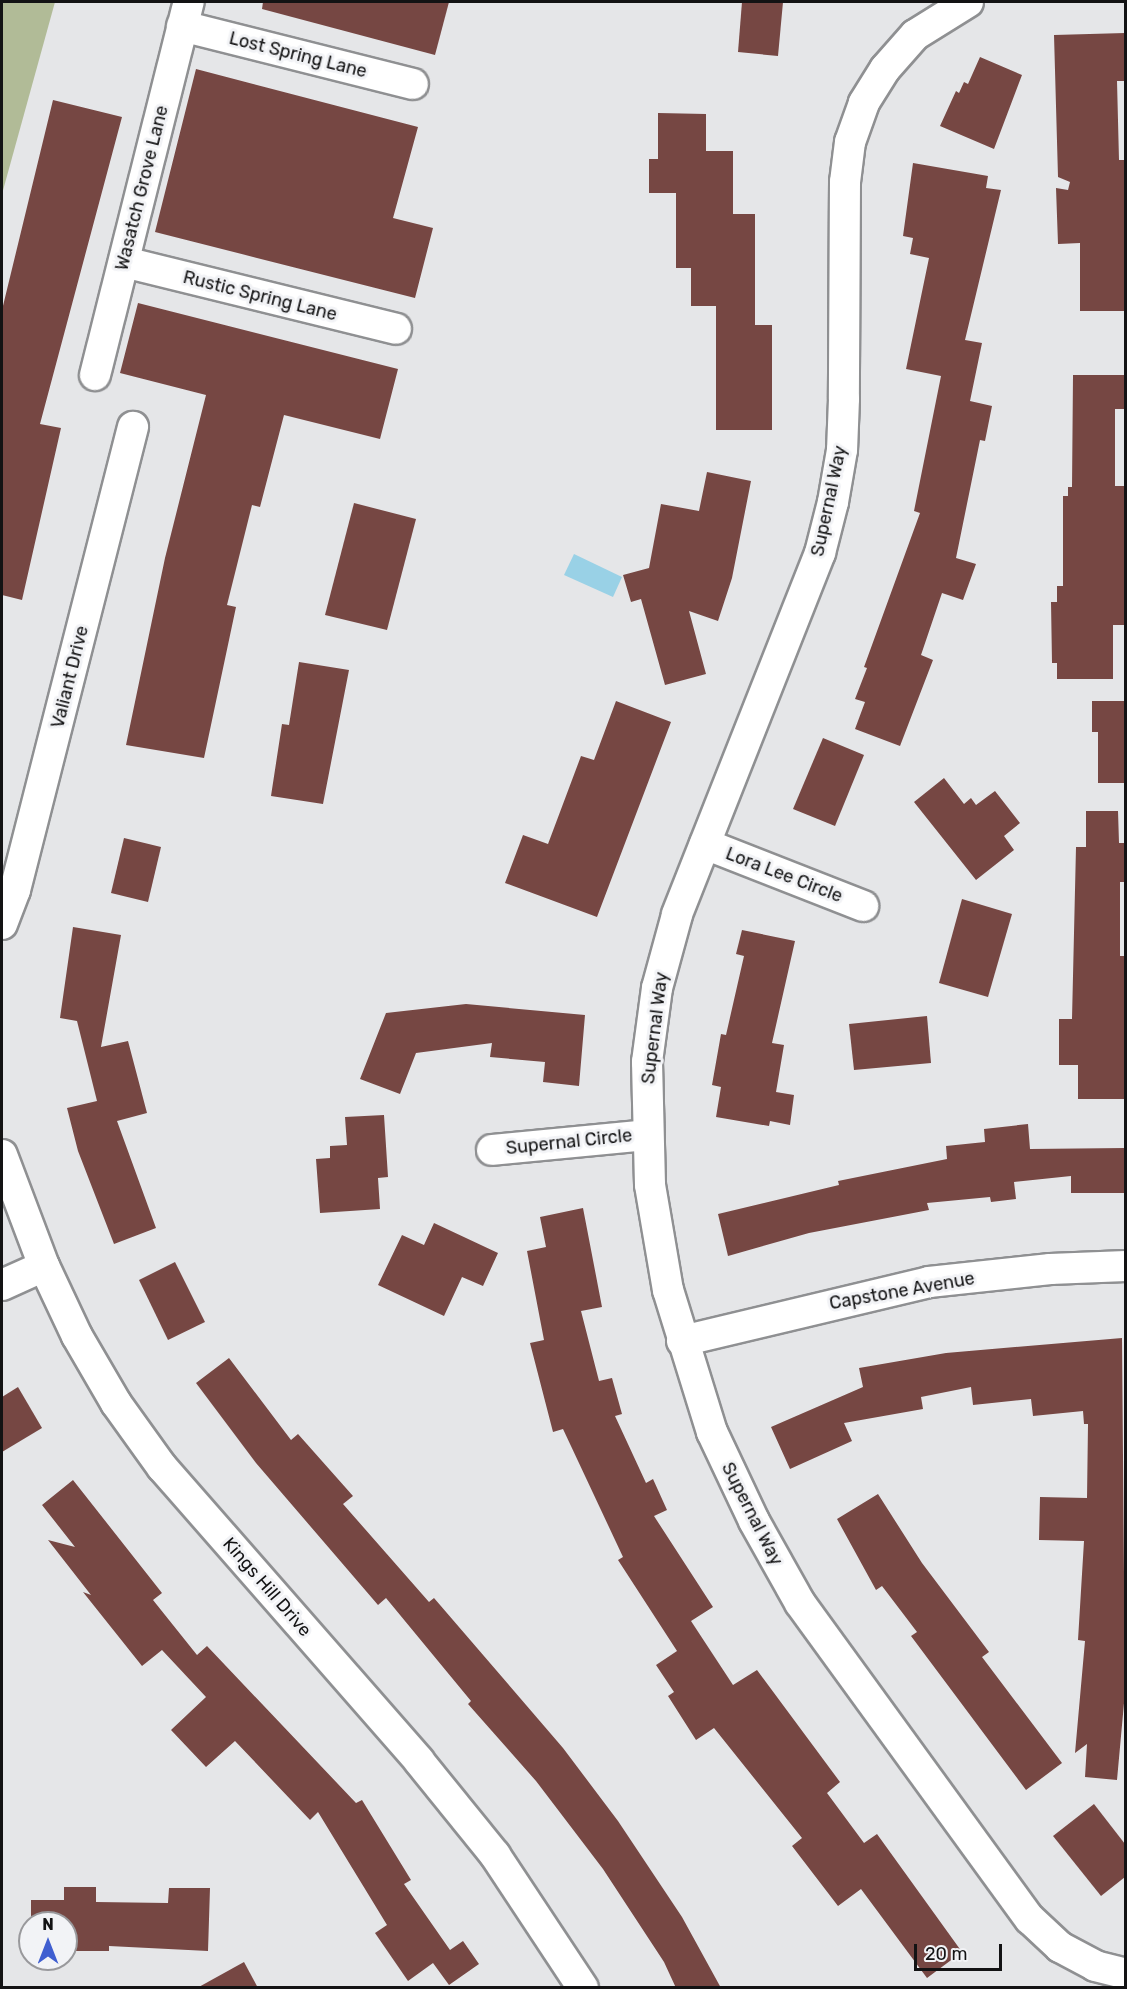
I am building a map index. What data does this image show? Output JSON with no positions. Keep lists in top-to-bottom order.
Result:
{
  "streets": {
    "street": [
      "Lost Spring Lane",
      "Wasatch Grove Lane",
      "Rustic Spring Lane",
      "Supernal Way",
      "Valiant Drive",
      "Lora Lee Circle",
      "Supernal Circle",
      "Capstone Avenue",
      "Kings Hill Drive"
    ]
  },
  "crossings": [
    ["Lost Spring Lane", "Wasatch Grove Lane"],
    ["Wasatch Grove Lane", "Rustic Spring Lane"],
    ["Supernal Way", "Lora Lee Circle"],
    ["Supernal Way", "Supernal Circle"],
    ["Supernal Way", "Capstone Avenue"]
  ],
  "scale_bar": "20 m",
  "north": "top"
}
